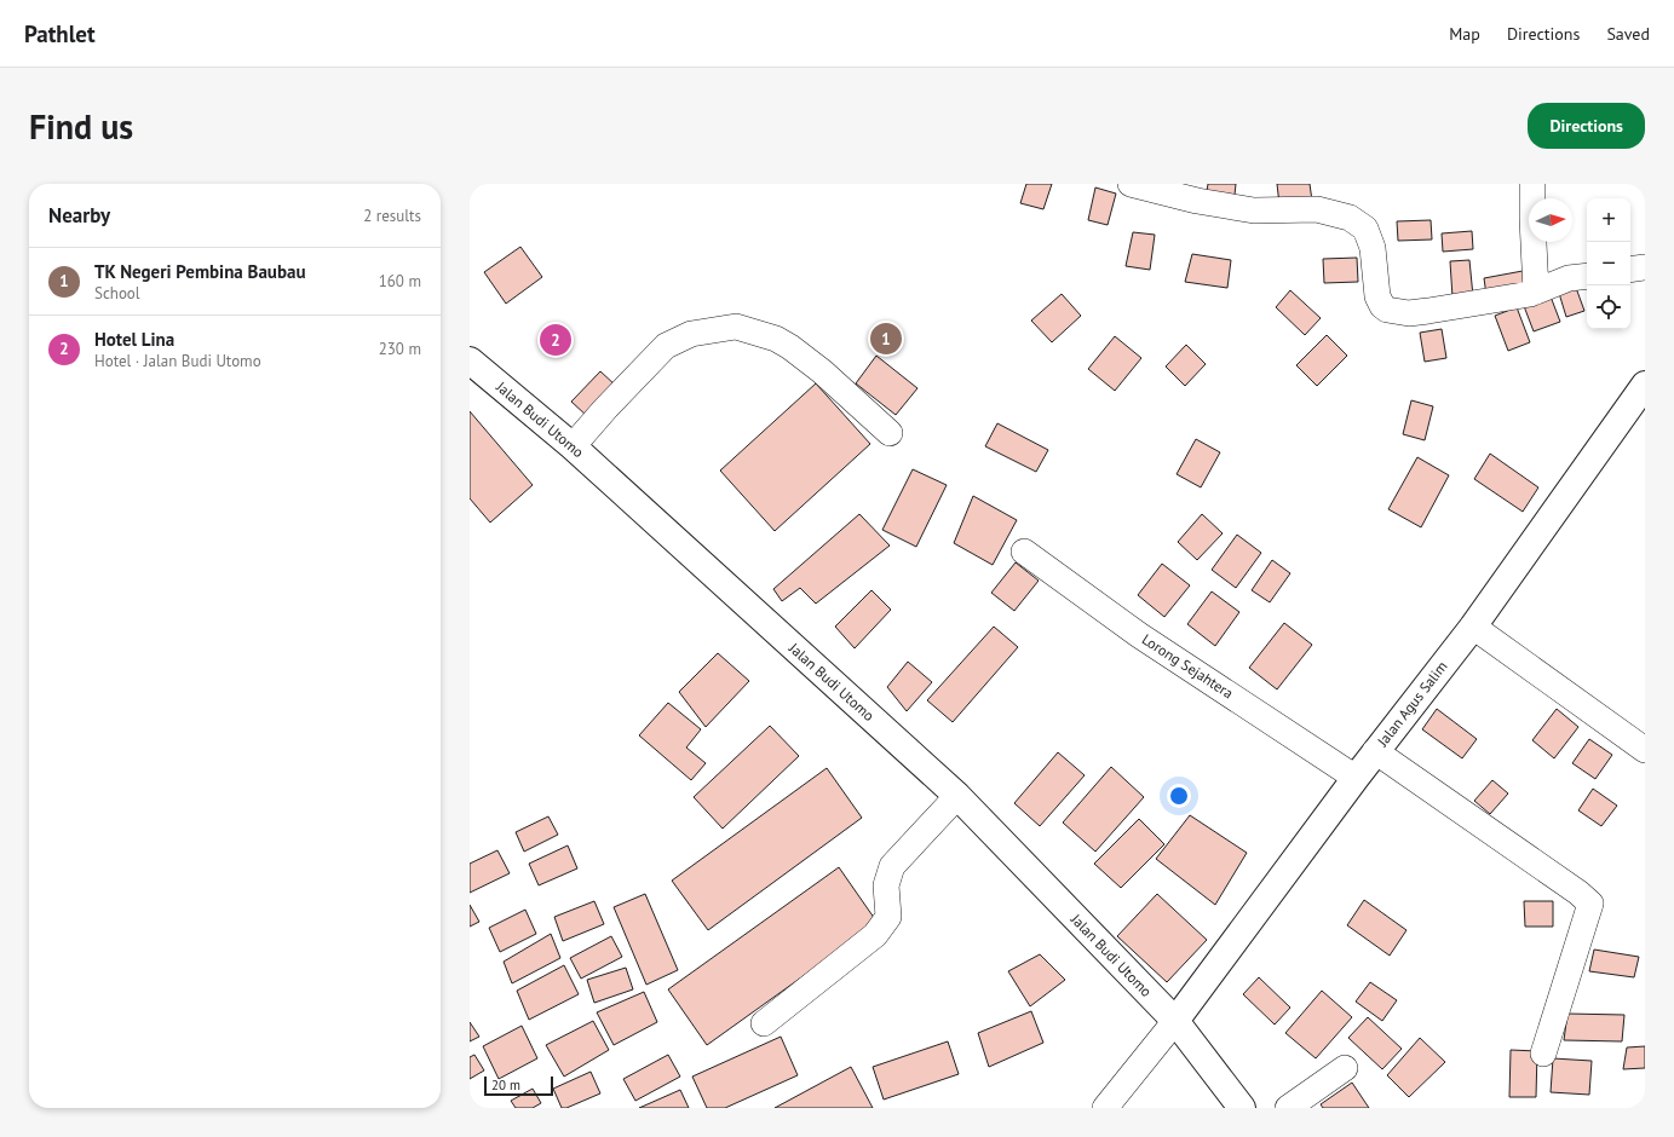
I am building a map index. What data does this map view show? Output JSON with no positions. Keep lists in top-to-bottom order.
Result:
{
  "streets": {
    "main road": ["Jalan Budi Utomo", "Jalan Agus Salim"],
    "street": ["Lorong Sejahtera"]
  },
  "crossings": [
    ["Jalan Budi Utomo", "Jalan Agus Salim"],
    ["Lorong Sejahtera", "Jalan Agus Salim"]
  ],
  "scale_bar": "20 m",
  "north": "right",
  "page": {
    "header": "Pathlet",
    "nav": ["Map", "Directions", "Saved"],
    "buttons": "Directions",
    "title": "Find us",
    "heading": ["Nearby", "2 results"],
    "map_buttons": ["+", "−"],
    "list": [
      {
        "mark": "1",
        "name": "TK Negeri Pembina Baubau",
        "note": "School",
        "value": "160 m"
      },
      {
        "mark": "2",
        "name": "Hotel Lina",
        "note": "Hotel · Jalan Budi Utomo",
        "value": "230 m"
      }
    ],
    "pins": ["1", "2"],
    "scale": "20 m"
  }
}
